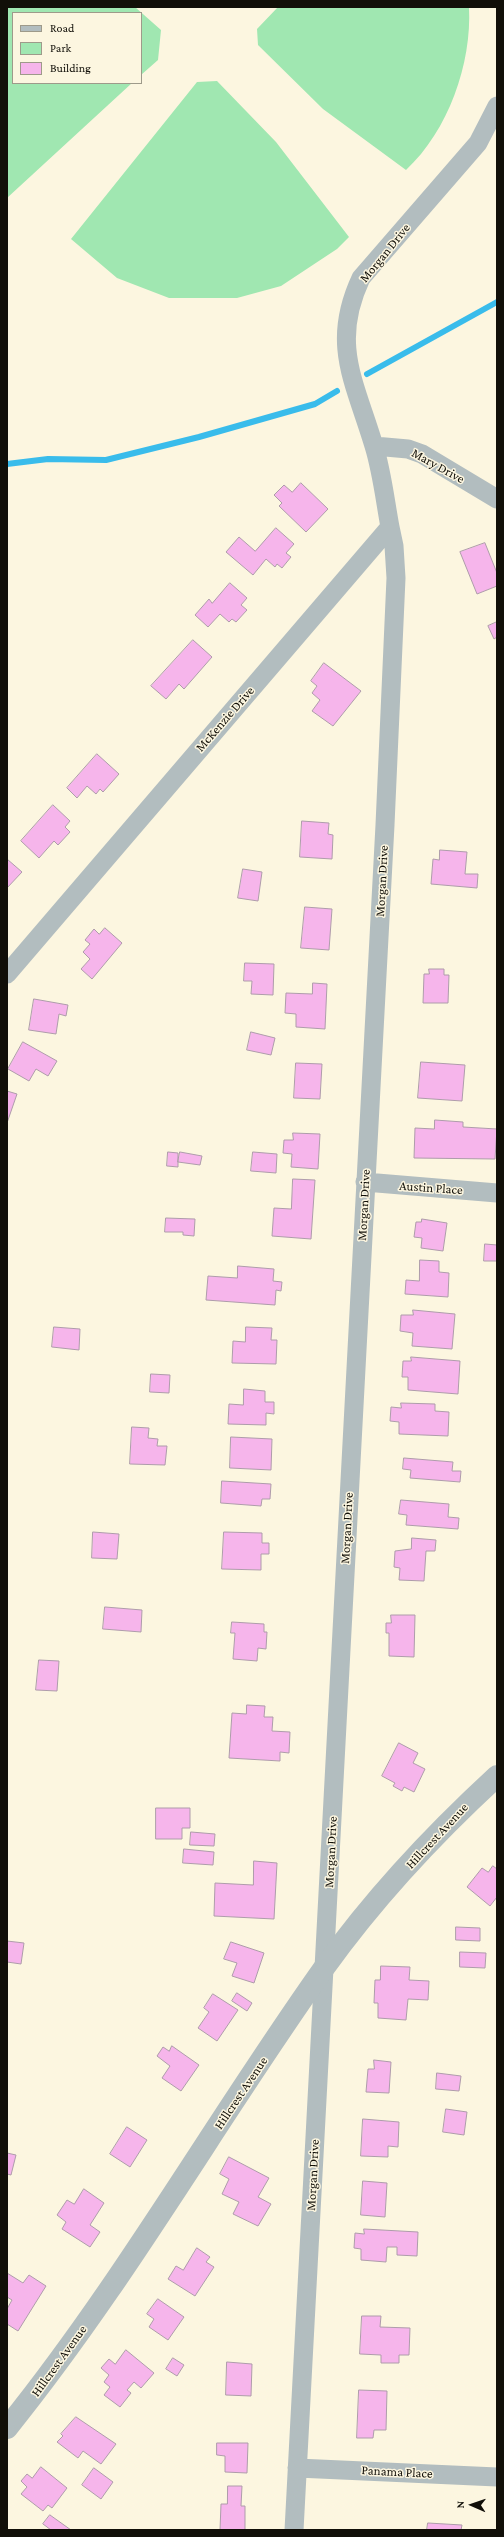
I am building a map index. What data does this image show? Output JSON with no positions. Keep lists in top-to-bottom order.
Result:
{
  "streets": {
    "street": [
      "Morgan Drive",
      "Mary Drive",
      "McKenzie Drive",
      "Austin Place",
      "Hillcrest Avenue",
      "Panama Place"
    ]
  },
  "crossings": [
    ["Morgan Drive", "Mary Drive"],
    ["Morgan Drive", "McKenzie Drive"],
    ["Morgan Drive", "Austin Place"],
    ["Morgan Drive", "Hillcrest Avenue"],
    ["Morgan Drive", "Panama Place"]
  ],
  "legend": ["Road", "Park", "Building"],
  "north": "left"
}
